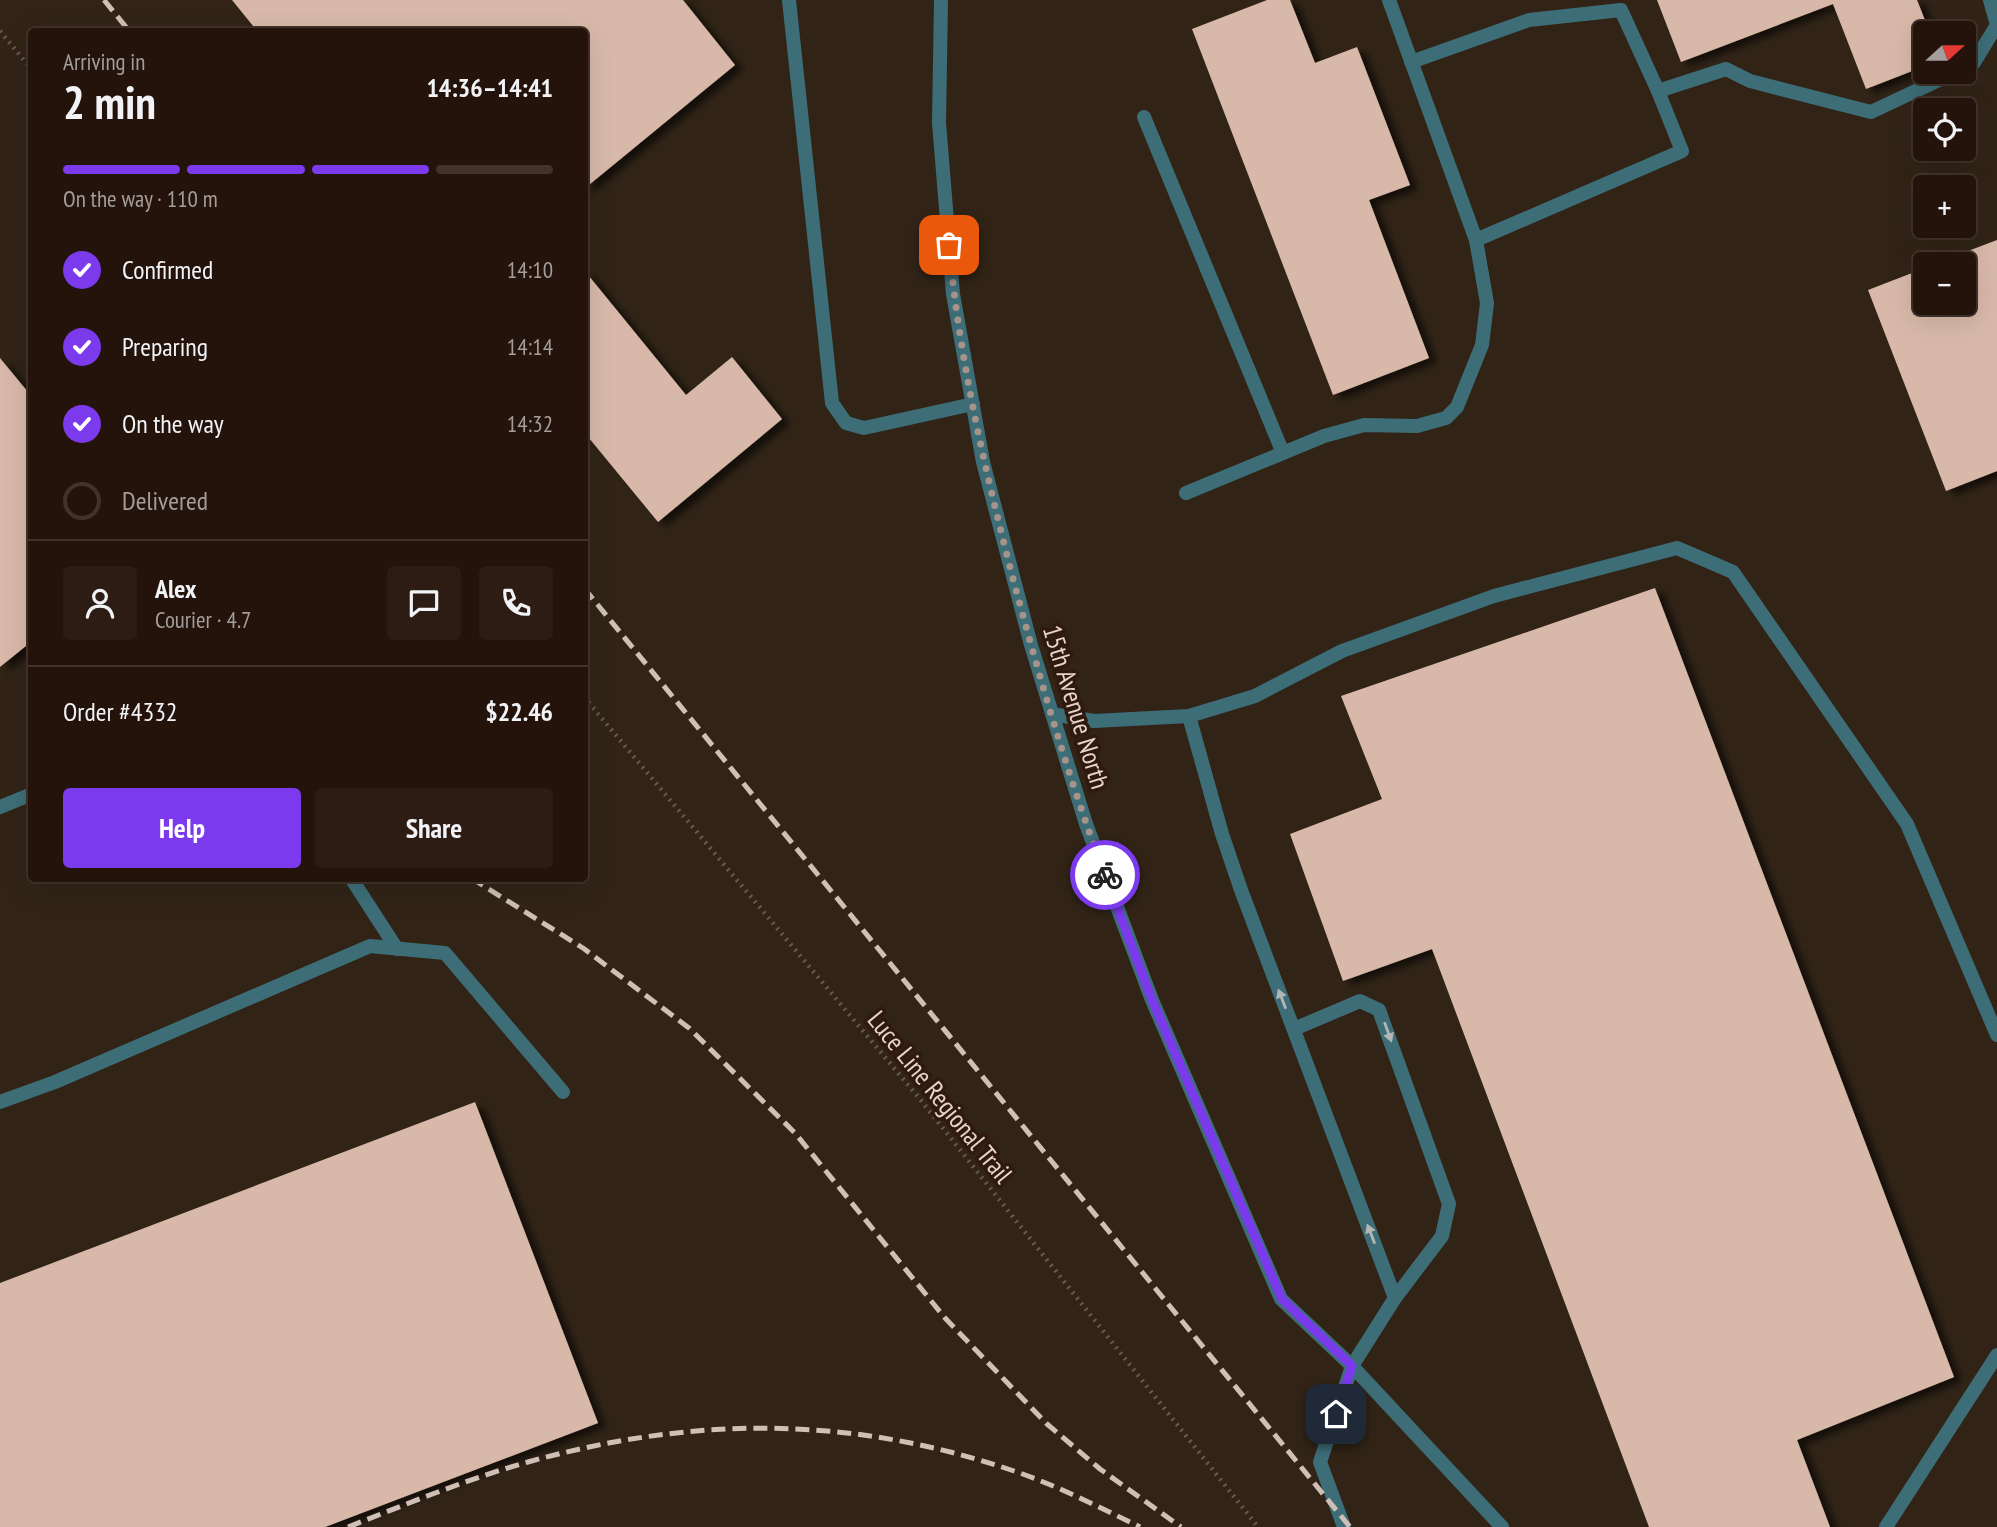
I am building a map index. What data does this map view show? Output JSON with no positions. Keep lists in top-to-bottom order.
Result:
{
  "streets": {
    "street": ["15th Avenue North"],
    "path": ["Luce Line Regional Trail"]
  },
  "north": "right",
  "page": {
    "map_buttons": ["+", "−"],
    "heading": ["2 min", "Arriving in", "14:36–14:41"],
    "panel": [
      "Alex",
      "Courier · 4.7",
      "Order #4332",
      "$22.46"
    ],
    "bar": "On the way · 110 m",
    "list": [
      ["Confirmed", "14:10"],
      ["Preparing", "14:14"],
      ["On the way", "14:32"],
      "Delivered"
    ],
    "buttons": ["Help", "Share"]
  }
}
